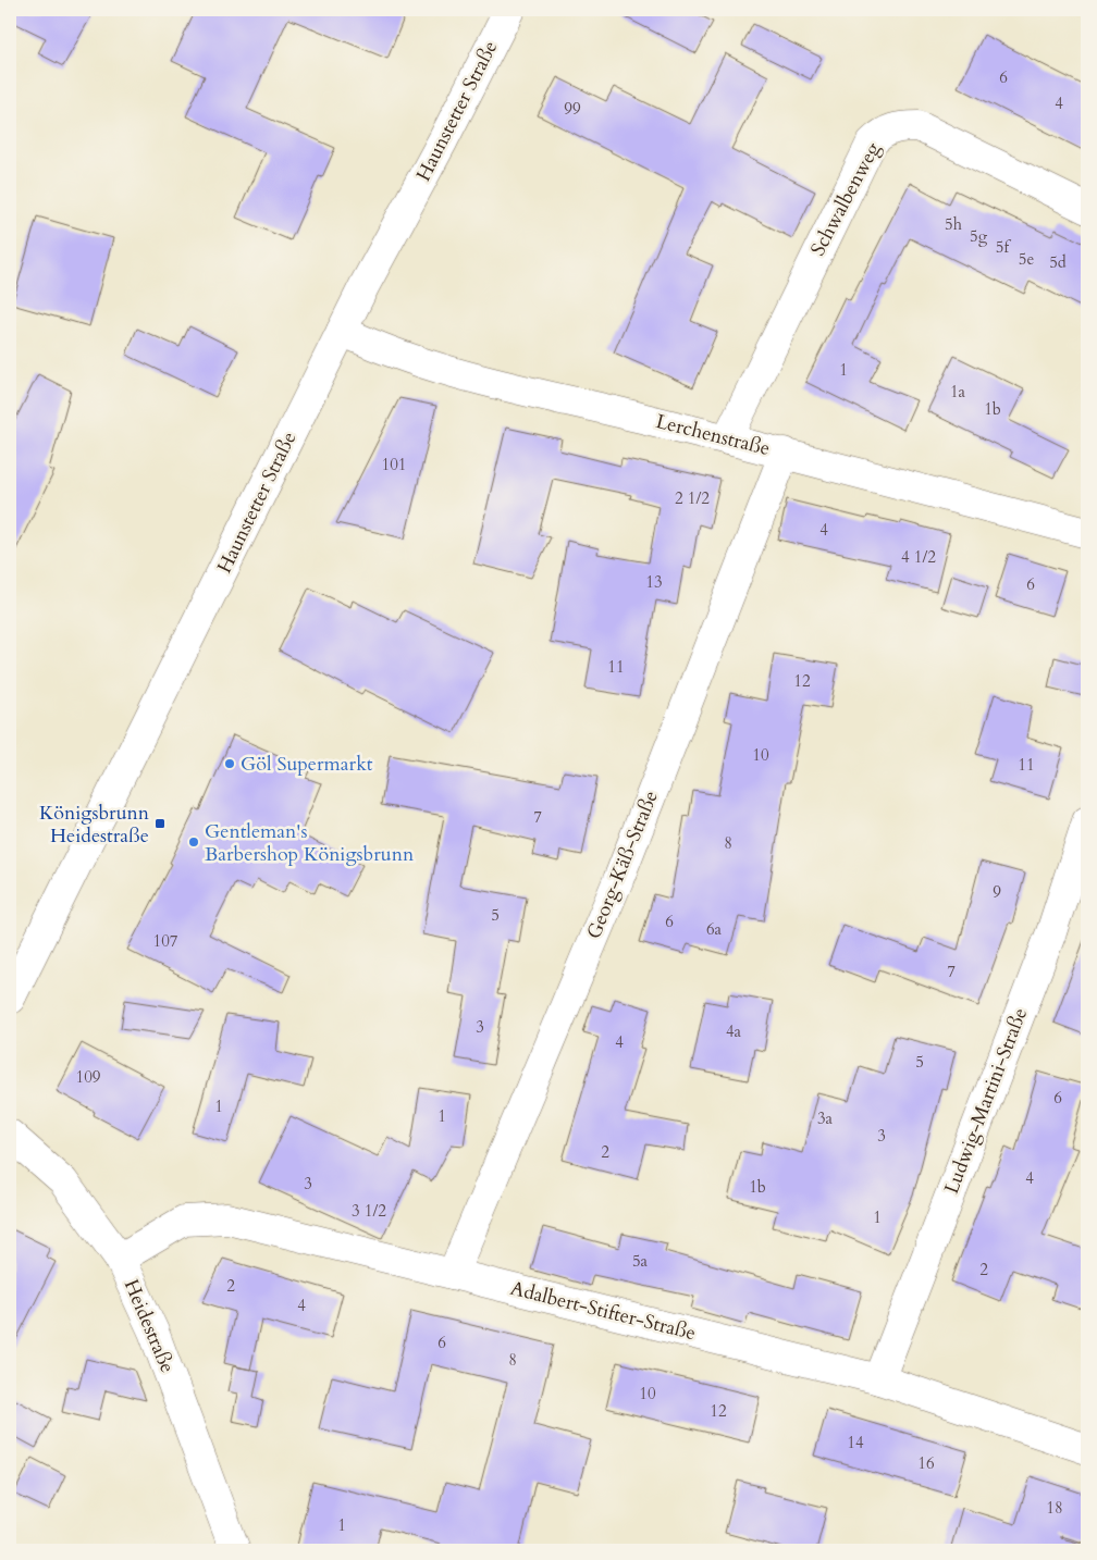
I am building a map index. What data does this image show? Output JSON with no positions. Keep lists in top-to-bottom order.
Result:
{
  "streets": {
    "street": [
      "Haunstetter Straße",
      "Schwalbenweg",
      "Lerchenstraße",
      "Georg-Käß-Straße",
      "Ludwig-Martini-Straße",
      "Adalbert-Stifter-Straße",
      "Heidestraße"
    ]
  },
  "crossings": [
    ["Haunstetter Straße", "Lerchenstraße"],
    ["Schwalbenweg", "Lerchenstraße"],
    ["Lerchenstraße", "Georg-Käß-Straße"],
    ["Georg-Käß-Straße", "Adalbert-Stifter-Straße"],
    ["Ludwig-Martini-Straße", "Adalbert-Stifter-Straße"],
    ["Adalbert-Stifter-Straße", "Heidestraße"]
  ],
  "places": {
    "other": ["Göl Supermarkt", "Gentleman's Barbershop Königsbrunn"],
    "transit": ["Königsbrunn Heidestraße"]
  },
  "house_numbers": [
    "6",
    "4",
    "99",
    "5h",
    "5g",
    "5f",
    "5e",
    "5d",
    "1",
    "1a",
    "1b",
    "101",
    "2 1/2",
    "4",
    "4 1/2",
    "13",
    "6",
    "11",
    "12",
    "10",
    "11",
    "7",
    "8",
    "9",
    "5",
    "6",
    "6a",
    "107",
    "7",
    "3",
    "4a",
    "4",
    "5",
    "109",
    "6",
    "1",
    "1",
    "3a",
    "3",
    "2",
    "4",
    "3",
    "1b",
    "3 1/2",
    "1",
    "5a",
    "2",
    "2",
    "4",
    "6",
    "8",
    "10",
    "12",
    "14",
    "16",
    "18",
    "1"
  ]
}
